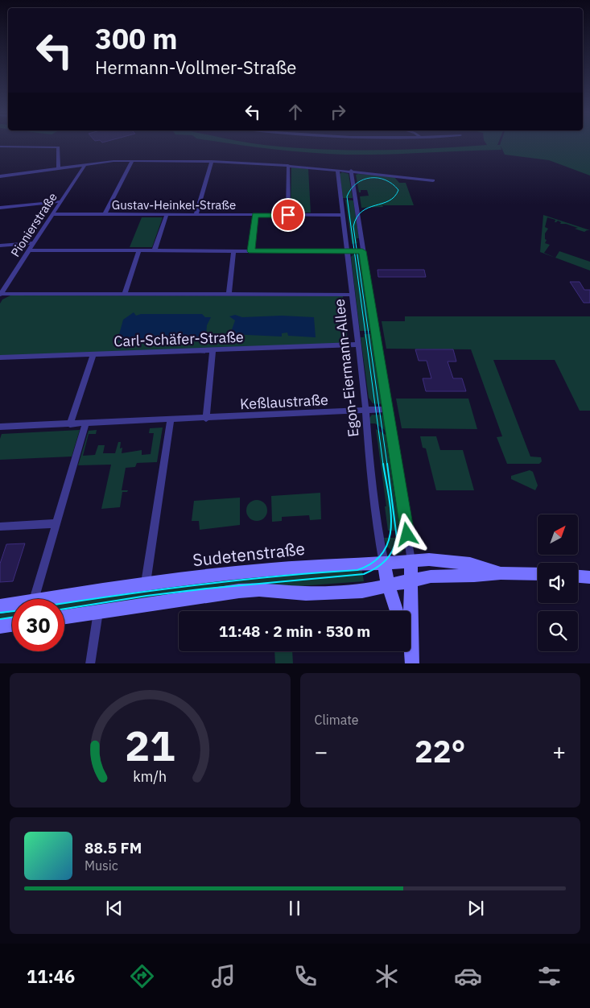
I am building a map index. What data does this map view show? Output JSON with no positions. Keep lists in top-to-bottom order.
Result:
{
  "streets": {
    "main road": ["Sudetenstraße"],
    "street": [
      "Gustav-Heinkel-Straße",
      "Pionierstraße",
      "Carl-Schäfer-Straße",
      "Egon-Eiermann-Allee",
      "Keßlaustraße"
    ]
  },
  "crossings": [
    ["Gustav-Heinkel-Straße", "Pionierstraße"],
    ["Gustav-Heinkel-Straße", "Egon-Eiermann-Allee"],
    ["Carl-Schäfer-Straße", "Egon-Eiermann-Allee"],
    ["Egon-Eiermann-Allee", "Keßlaustraße"],
    ["Egon-Eiermann-Allee", "Sudetenstraße"]
  ],
  "north": "top right",
  "page": {
    "turn": ["300 m", "Hermann-Vollmer-Straße"],
    "limit": "30",
    "trip": "11:48 · 2 min · 530 m",
    "tile": "Climate",
    "heat": ["−", "22°", "+"],
    "song": ["88.5 FM", "Music"],
    "tabs": "11:46",
    "gauge": ["21", "km/h"]
  }
}
